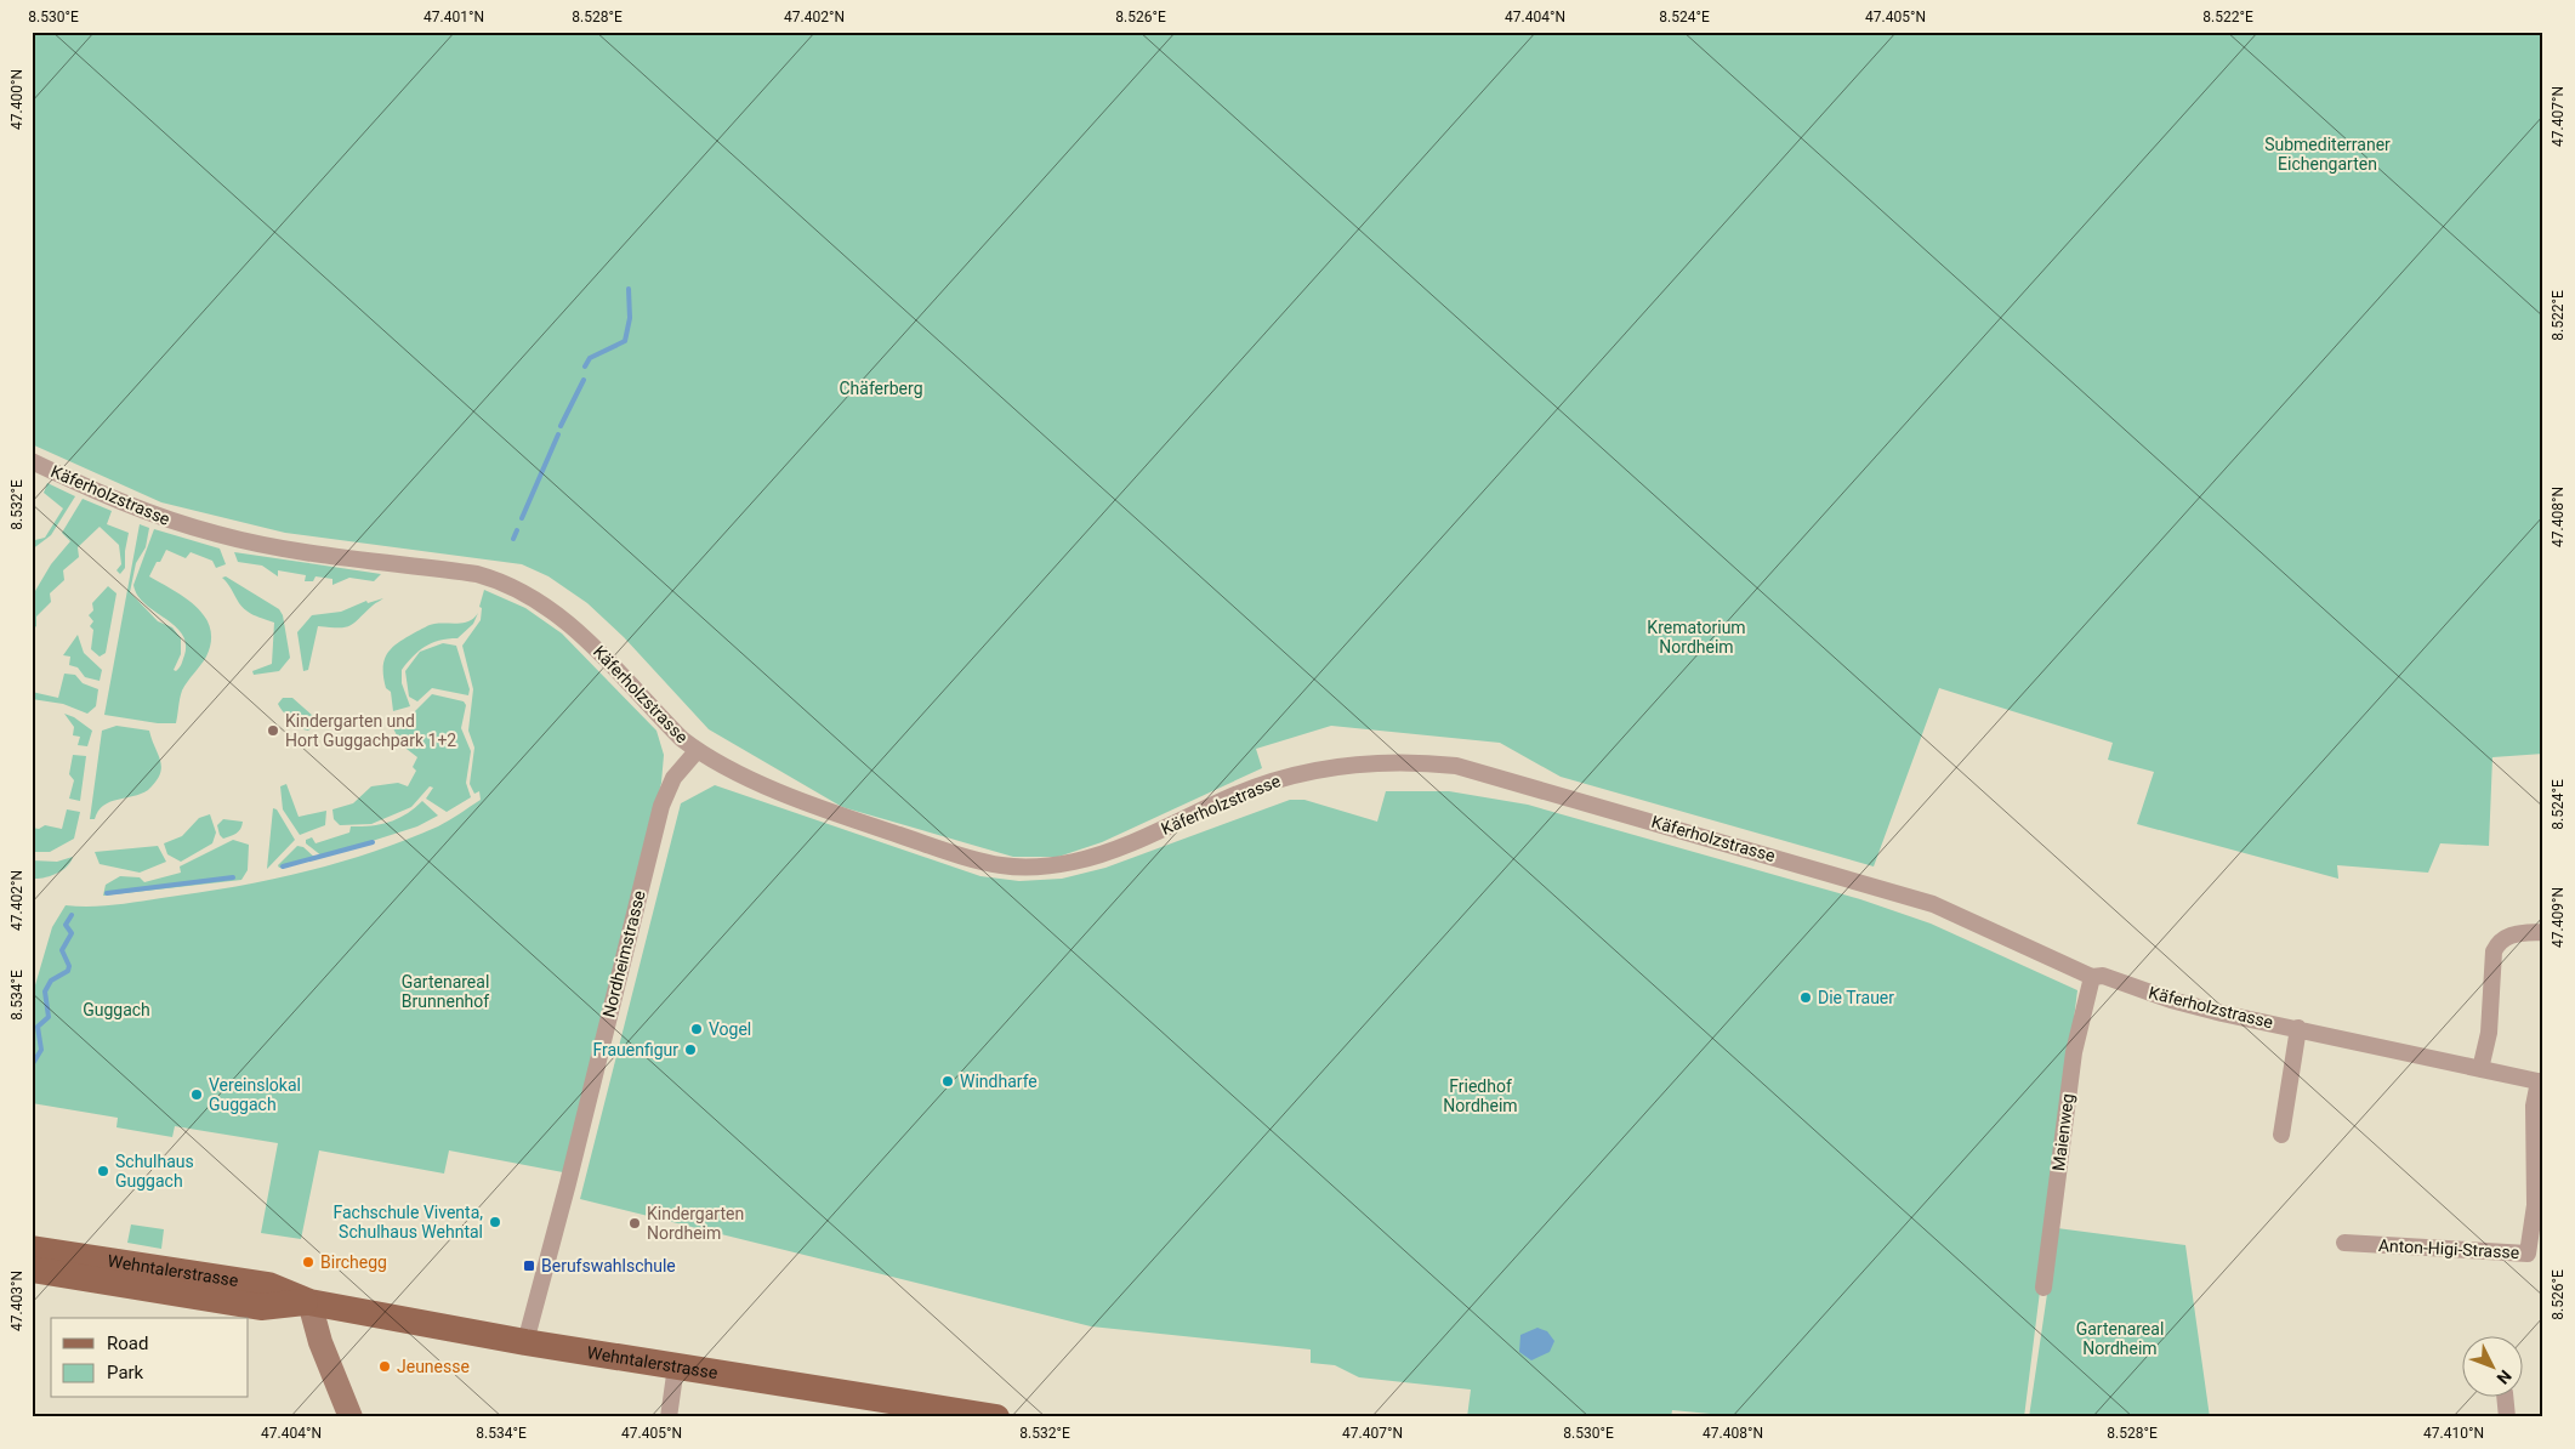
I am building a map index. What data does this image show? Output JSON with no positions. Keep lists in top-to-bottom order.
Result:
{
  "streets": {
    "main road": ["Wehntalerstrasse"],
    "street": [
      "Käferholzstrasse",
      "Nordheimstrasse",
      "Maienweg",
      "Anton-Higi-Strasse"
    ]
  },
  "crossings": [
    ["Käferholzstrasse", "Nordheimstrasse"],
    ["Käferholzstrasse", "Maienweg"],
    ["Käferholzstrasse", "Anton-Higi-Strasse"],
    ["Nordheimstrasse", "Wehntalerstrasse"]
  ],
  "parks": [
    "Submediterraner Eichengarten",
    "Chäferberg",
    "Krematorium Nordheim",
    "Gartenareal Brunnenhof",
    "Guggach",
    "Friedhof Nordheim",
    "Gartenareal Nordheim"
  ],
  "places": {
    "other": [
      "Kindergarten und Hort Guggachpark 1+2",
      "Die Trauer",
      "Vogel",
      "Frauenfigur",
      "Windharfe",
      "Vereinslokal Guggach",
      "Schulhaus Guggach",
      "Fachschule Viventa, Schulhaus Wehntal",
      "Kindergarten Nordheim",
      "Birchegg",
      "Jeunesse"
    ],
    "transit": ["Berufswahlschule"]
  },
  "legend": ["Road", "Park"],
  "north": "bottom right",
  "coordinates": [
    "8.530°E",
    "47.401°N",
    "8.528°E",
    "47.402°N",
    "8.526°E",
    "47.404°N",
    "8.524°E",
    "47.405°N",
    "8.522°E",
    "47.400°N",
    "47.407°N",
    "8.532°E",
    "47.408°N",
    "47.409°N",
    "8.534°E",
    "47.403°N",
    "47.410°N"
  ]
}
